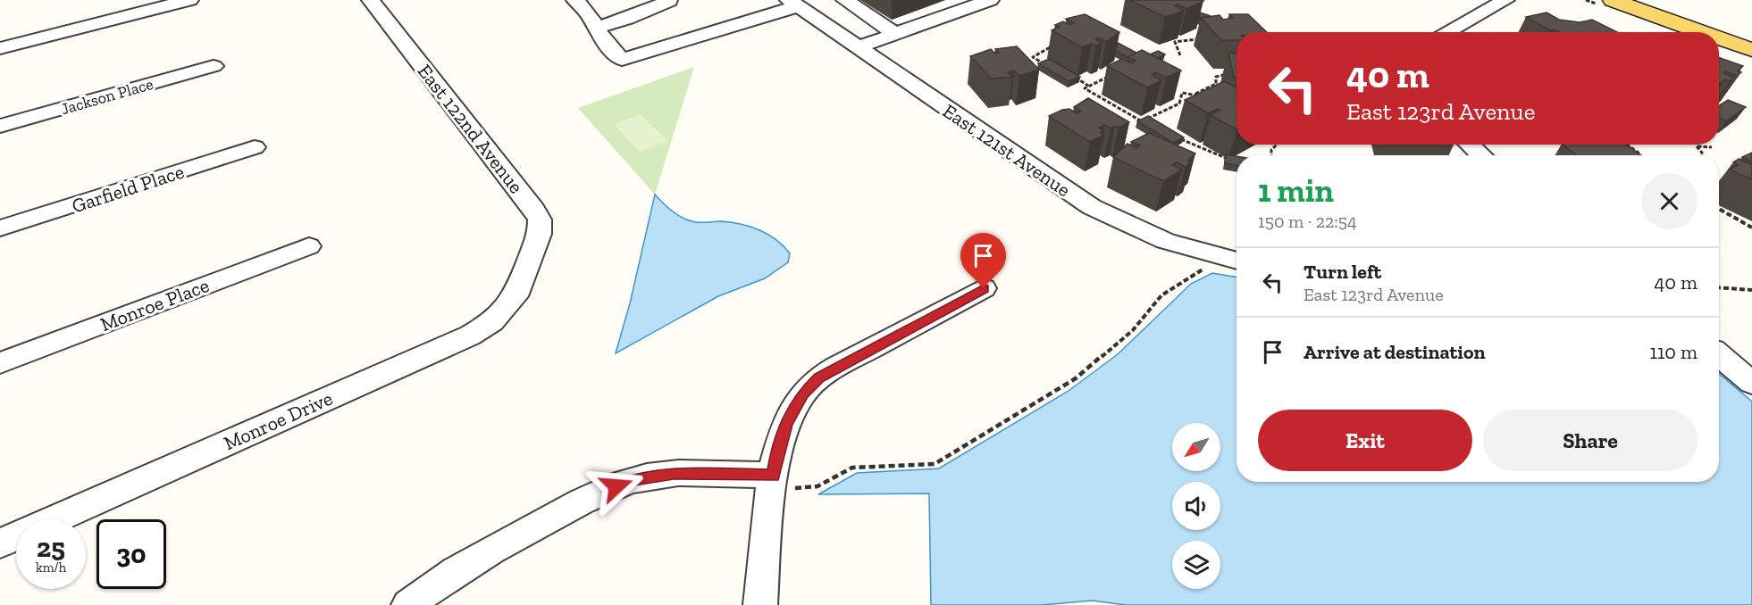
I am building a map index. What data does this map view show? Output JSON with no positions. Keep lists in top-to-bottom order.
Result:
{
  "streets": {
    "street": [
      "Jackson Place",
      "East 122nd Avenue",
      "East 121st Avenue",
      "Garfield Place",
      "Monroe Place",
      "Monroe Drive"
    ]
  },
  "crossings": [
    ["East 122nd Avenue", "Monroe Drive"]
  ],
  "north": "bottom left",
  "page": {
    "turn": ["40 m", "East 123rd Avenue"],
    "heading": ["1 min", "150 m · 22:54"],
    "list": [
      {
        "name": "Turn left",
        "note": "East 123rd Avenue",
        "value": "40 m"
      },
      {
        "name": "Arrive at destination",
        "value": "110 m"
      }
    ],
    "buttons": ["Exit", "Share"],
    "speed": "25 km/h",
    "limit": "30"
  }
}
